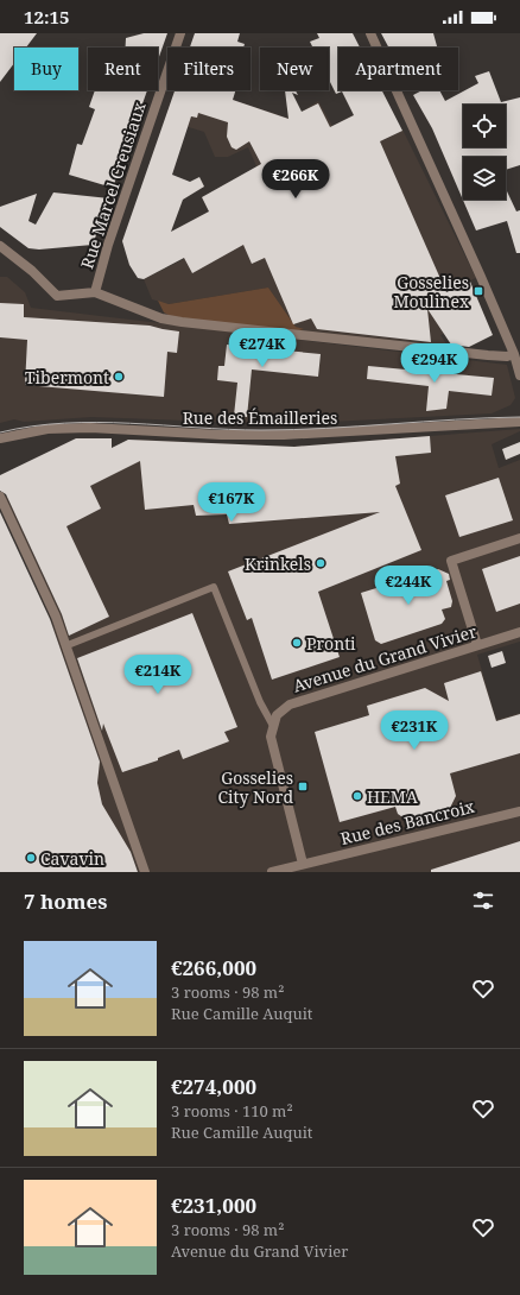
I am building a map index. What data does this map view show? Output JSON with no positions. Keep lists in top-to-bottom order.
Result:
{
  "streets": {
    "street": [
      "Rue Marcel Creusiaux",
      "Rue des Émailleries",
      "Avenue du Grand Vivier",
      "Rue des Bancroix"
    ]
  },
  "places": {
    "transit": ["Gosselies Moulinex", "Gosselies City Nord"],
    "other": [
      "Tibermont",
      "Krinkels",
      "Pronti",
      "HEMA",
      "Cavavin"
    ]
  },
  "page": {
    "status": "12:15",
    "chip": [
      "Buy",
      "Rent",
      "Filters",
      "New",
      "Apartment"
    ],
    "price": [
      "€266K",
      "€274K",
      "€294K",
      "€167K",
      "€244K",
      "€214K",
      "€231K"
    ],
    "heading": "7 homes",
    "list": [
      {
        "name": "€266,000",
        "note": "3 rooms · 98 m² · Rue Camille Auquit"
      },
      {
        "name": "€274,000",
        "note": "3 rooms · 110 m² · Rue Camille Auquit"
      },
      {
        "name": "€231,000",
        "note": "3 rooms · 98 m² · Avenue du Grand Vivier"
      }
    ]
  }
}
